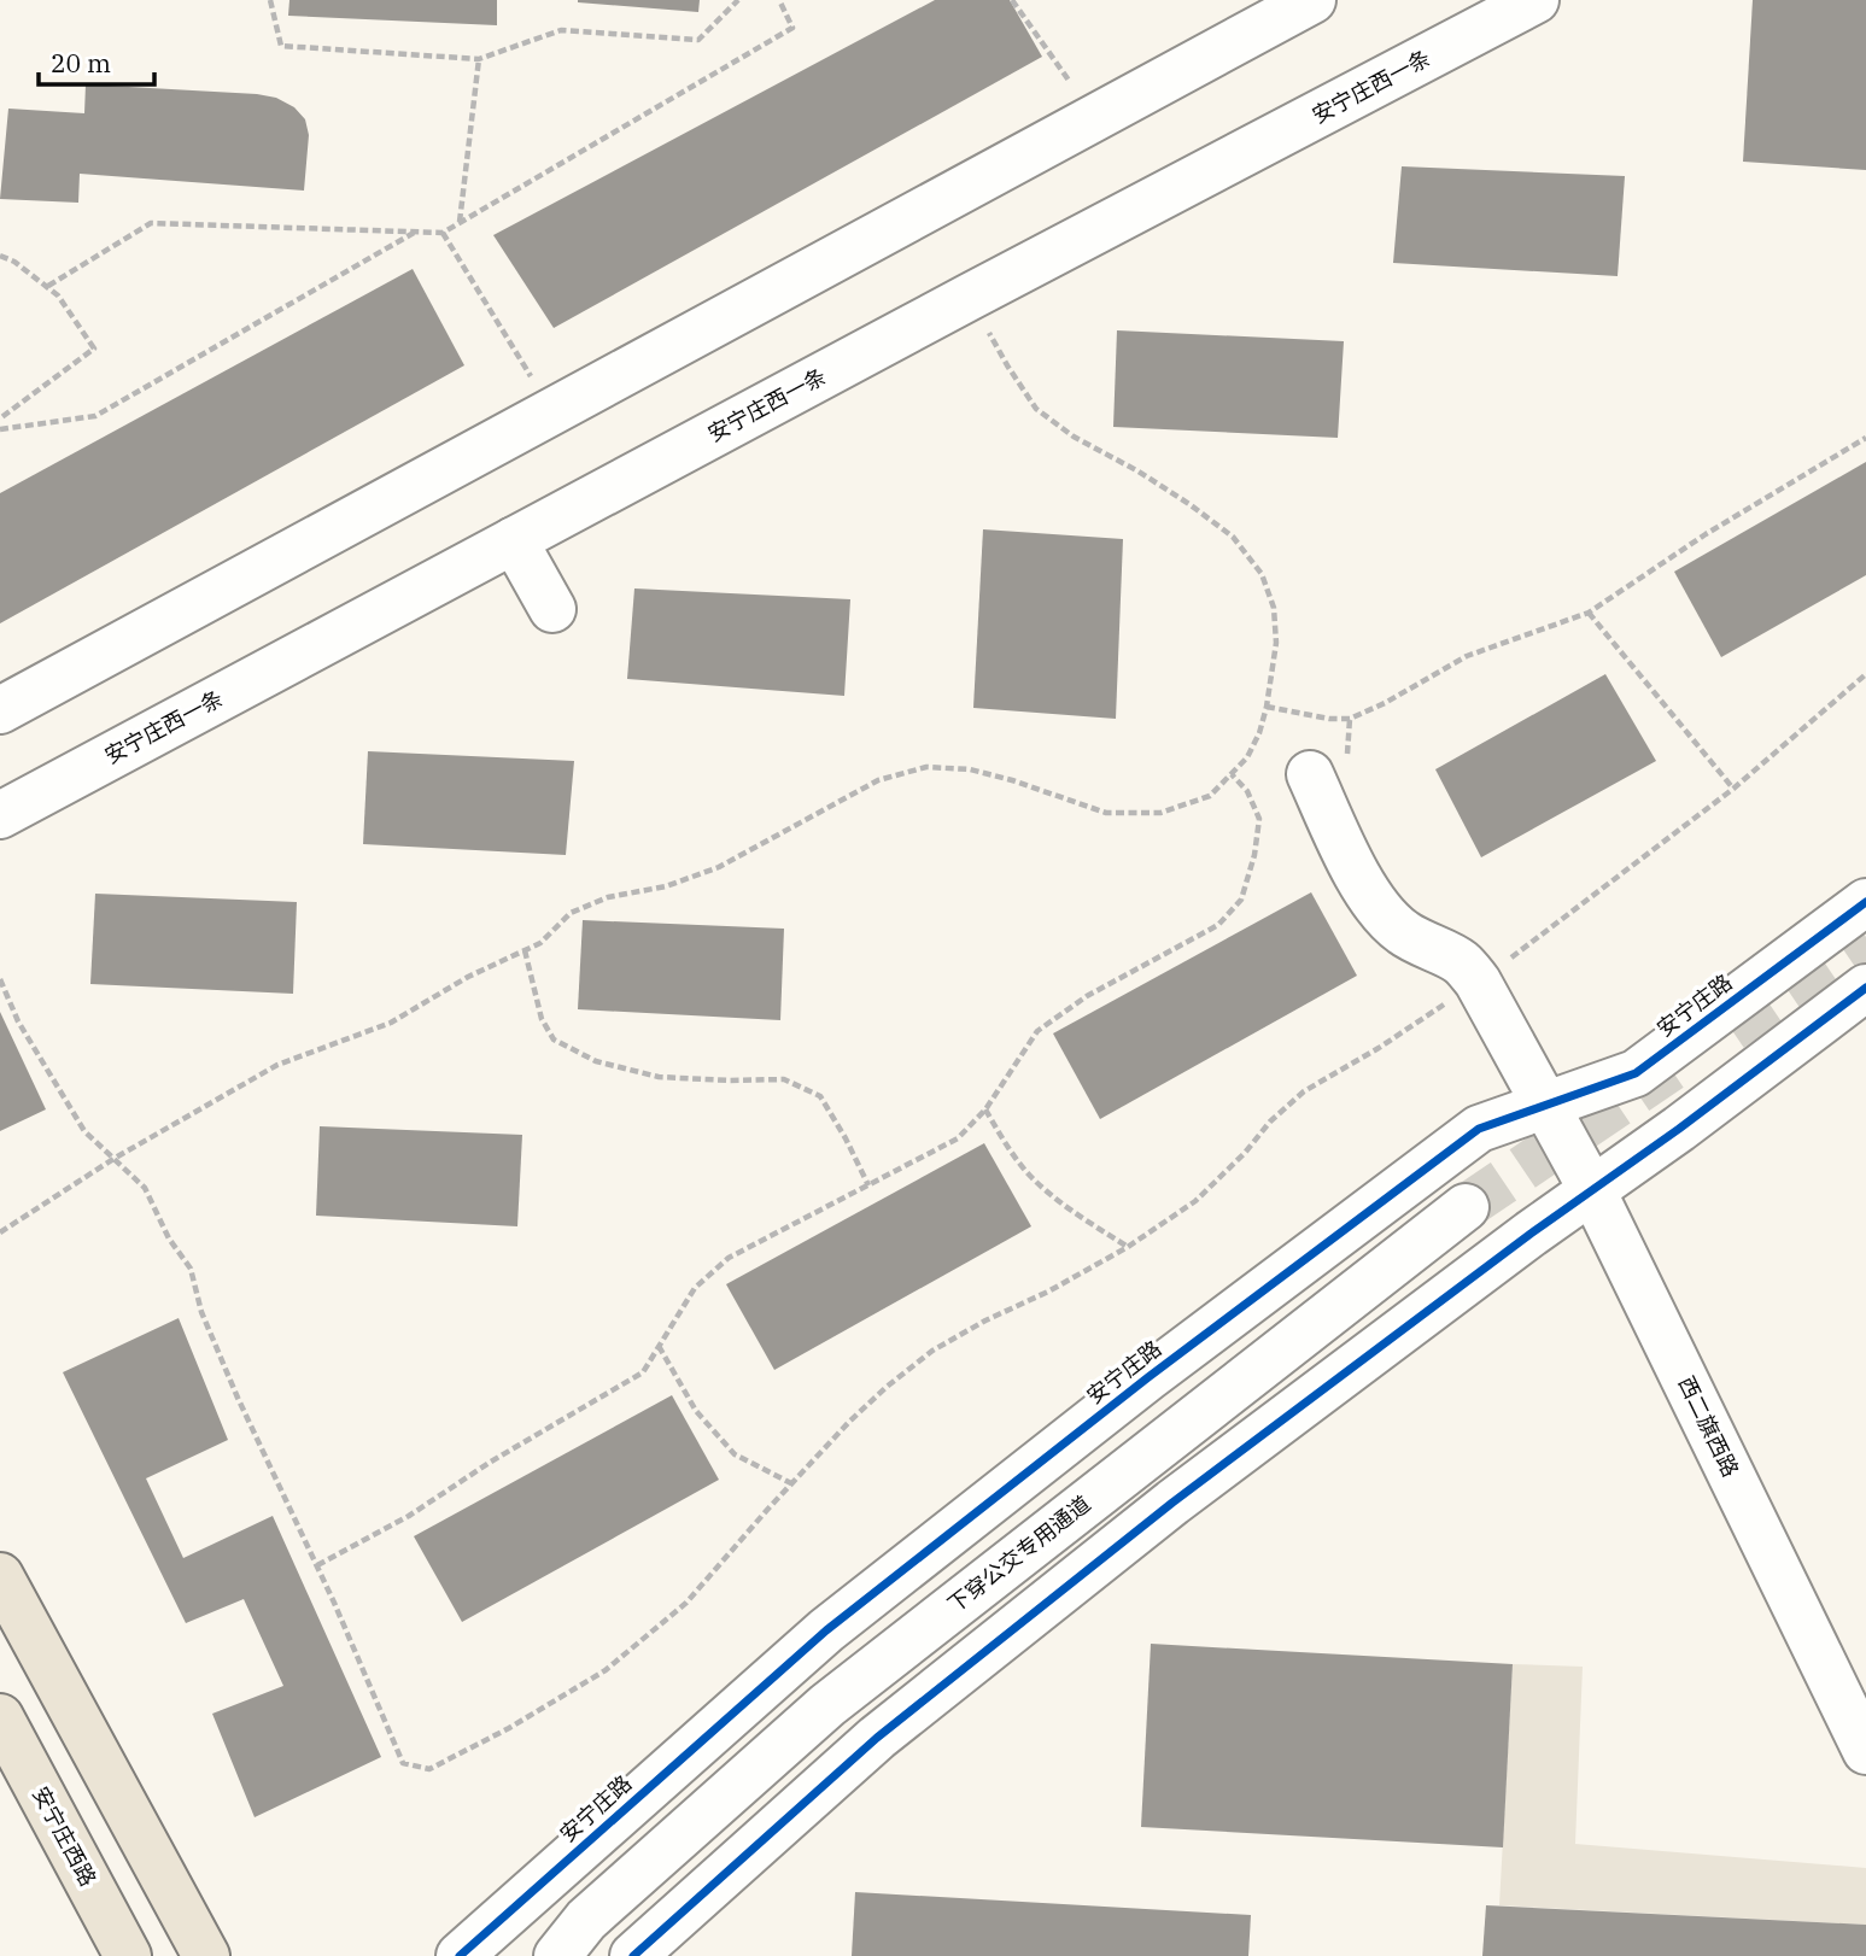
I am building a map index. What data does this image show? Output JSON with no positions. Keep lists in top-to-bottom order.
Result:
{
  "streets": {
    "main road": ["安宁庄西路"],
    "street": [
      "安宁庄西一条",
      "安宁庄路",
      "西二旗西路",
      "下穿公交专用通道"
    ]
  },
  "crossings": [
    ["安宁庄路", "西二旗西路"]
  ],
  "scale_bar": "20 m"
}
